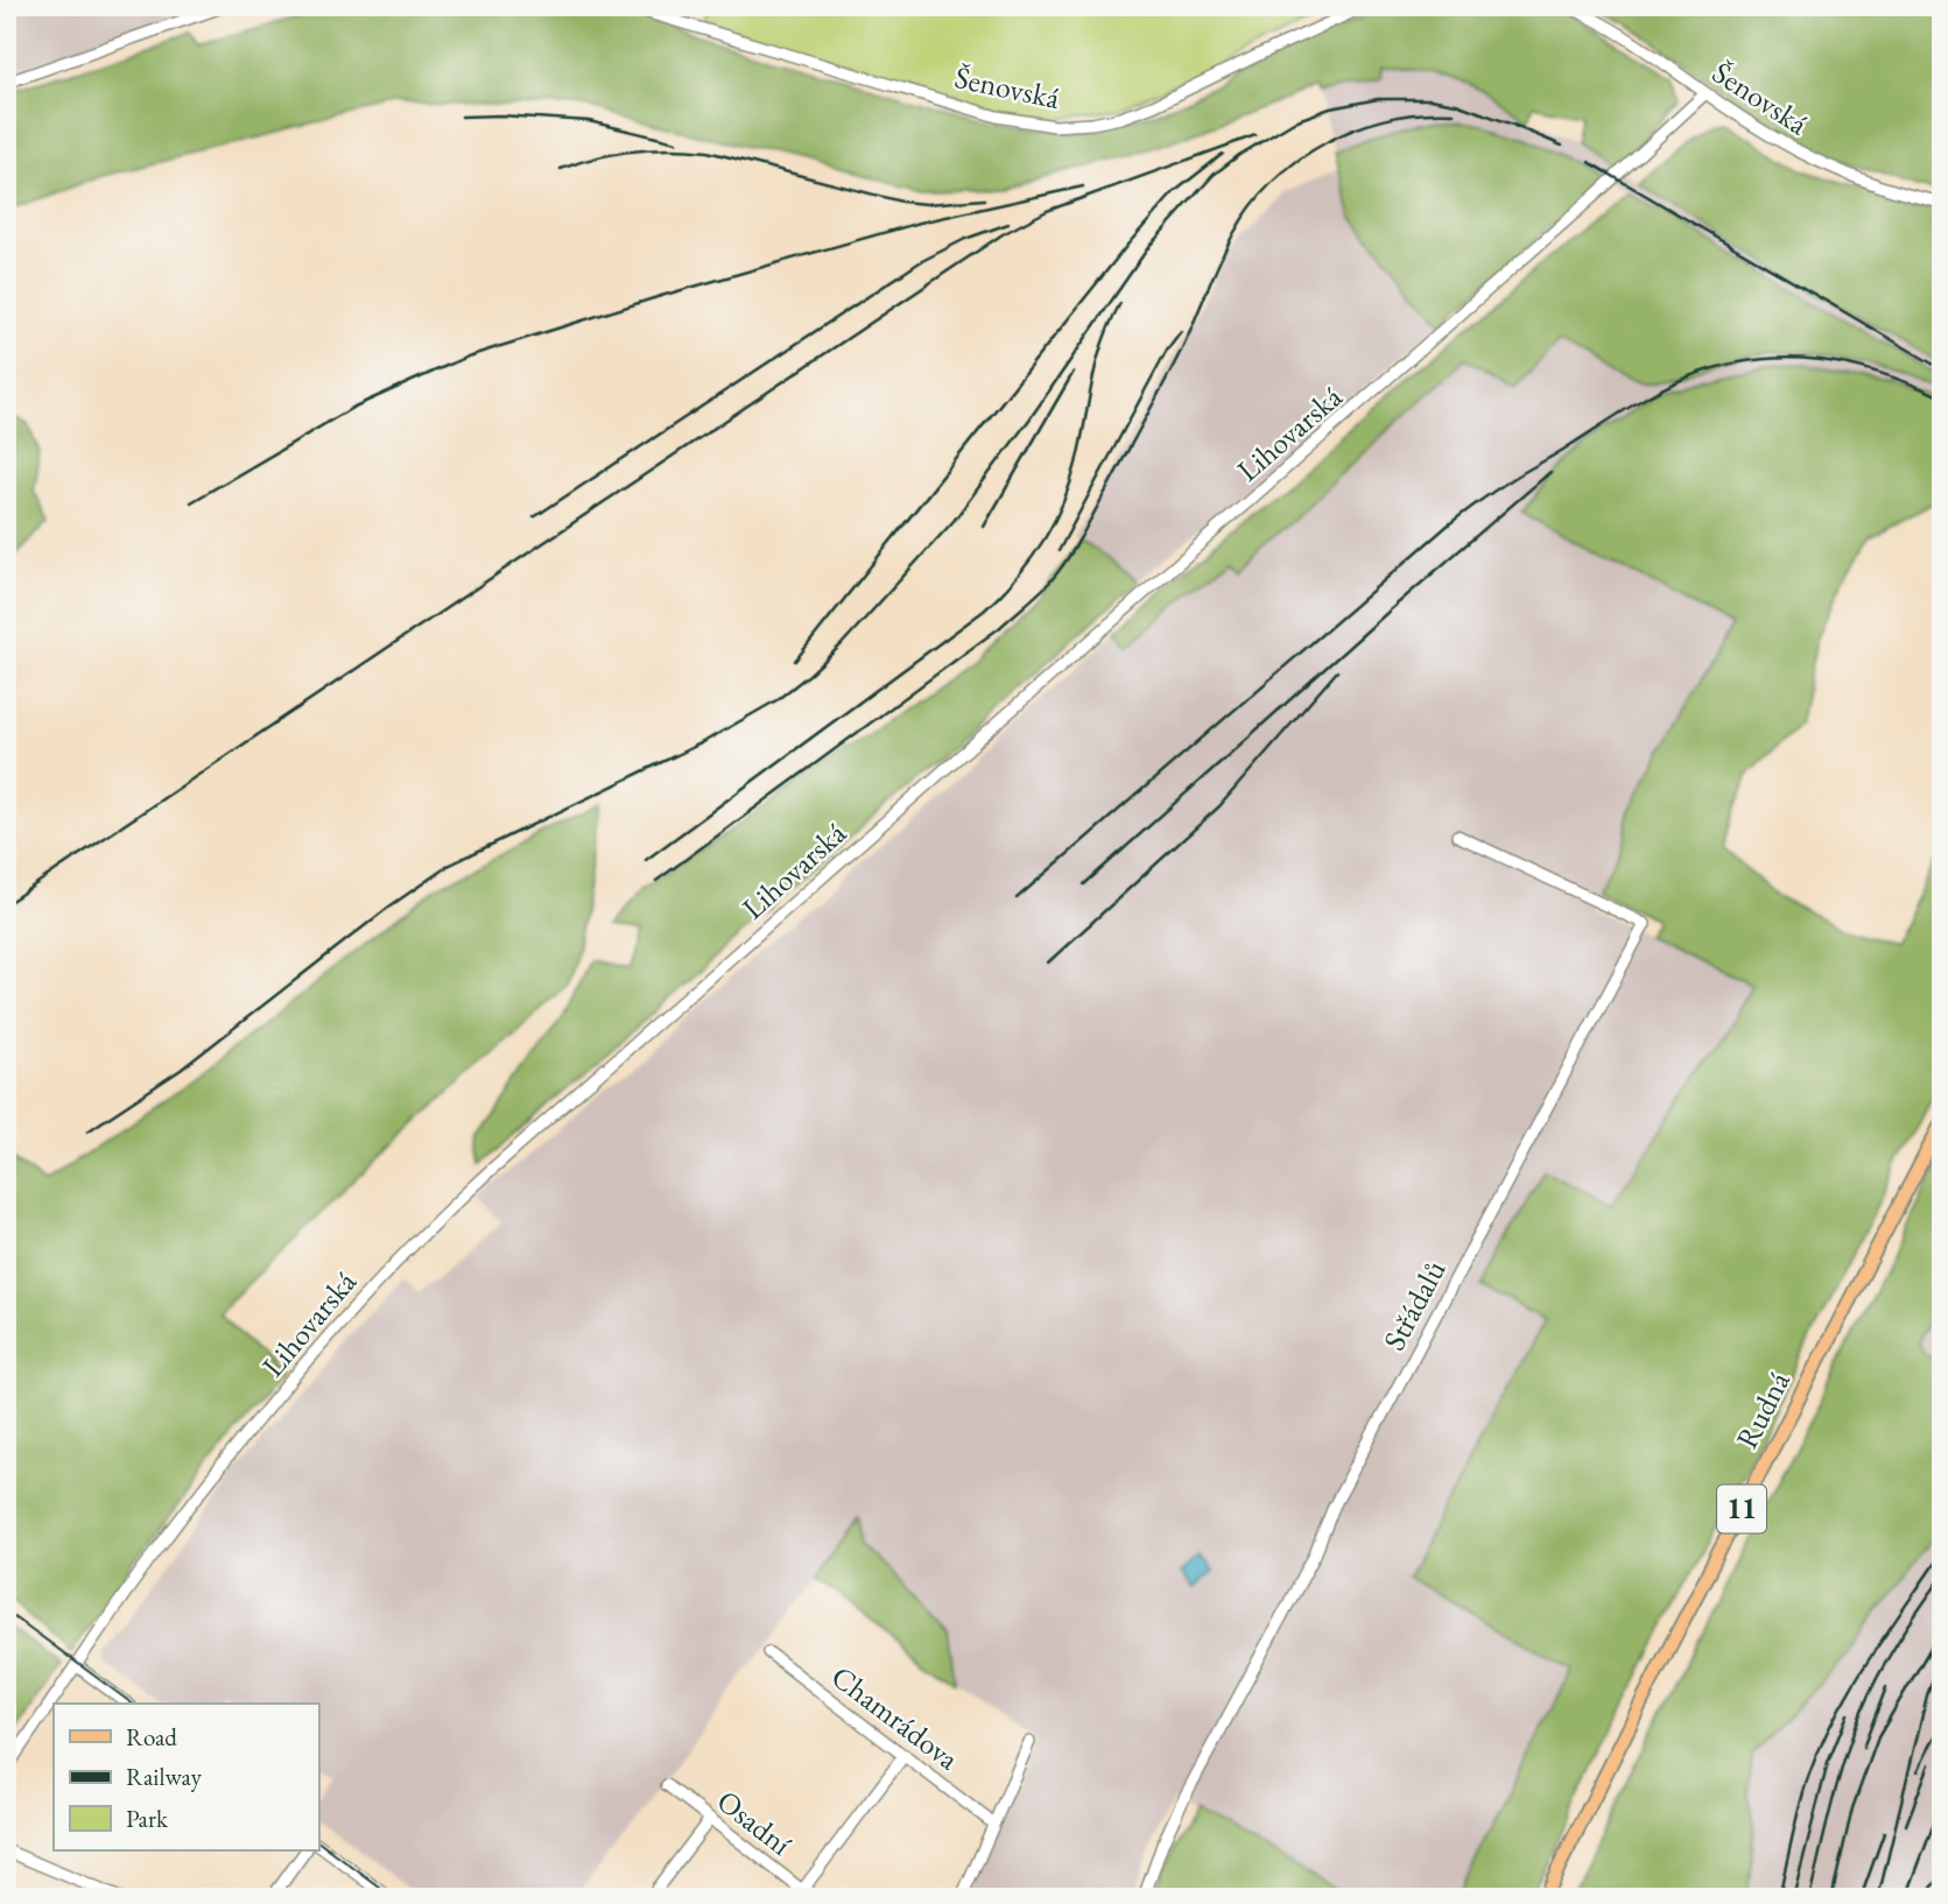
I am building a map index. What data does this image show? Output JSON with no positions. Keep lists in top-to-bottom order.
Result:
{
  "streets": {
    "main road": ["Rudná", "11"],
    "street": [
      "Šenovská",
      "Lihovarská",
      "Střádalů",
      "Chamrádova",
      "Osadní"
    ]
  },
  "crossings": [
    ["Šenovská", "Lihovarská"]
  ],
  "legend": ["Road", "Railway", "Park"]
}
